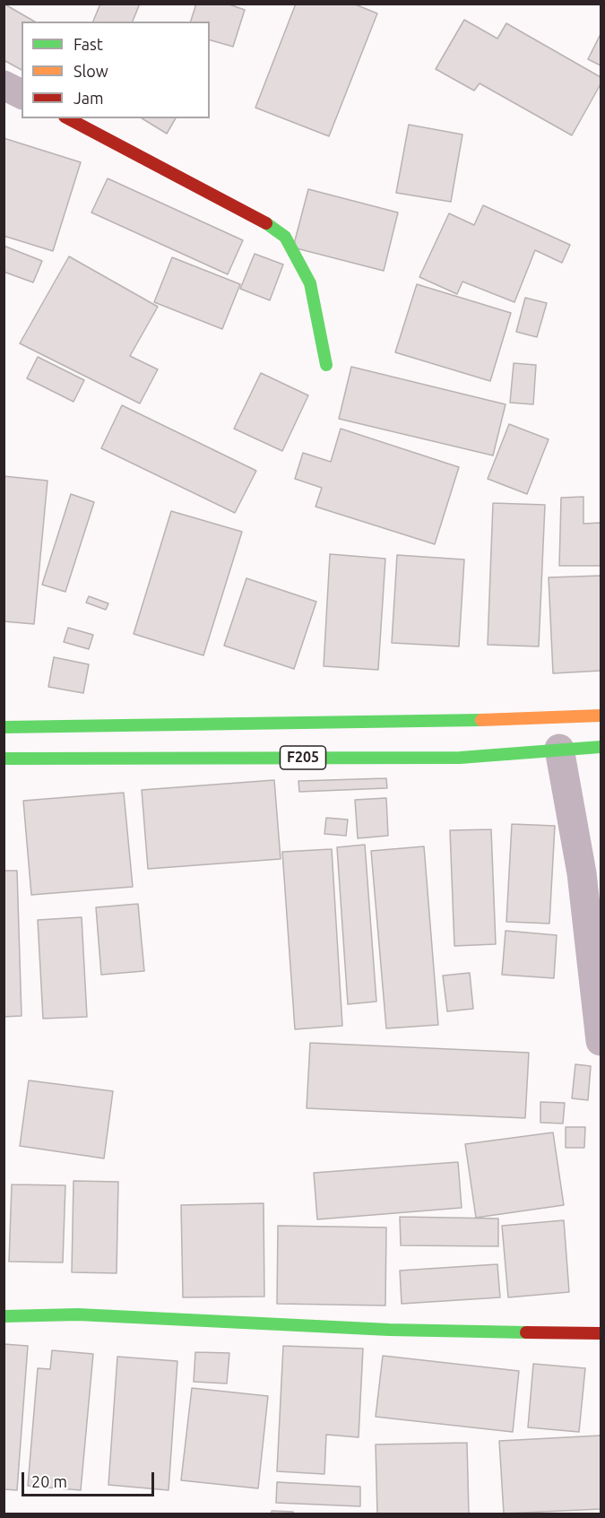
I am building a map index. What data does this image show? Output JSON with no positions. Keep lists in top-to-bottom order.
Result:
{
  "streets": {
    "main road": ["F205"]
  },
  "legend": ["Fast", "Slow", "Jam"],
  "scale_bar": "20 m"
}
